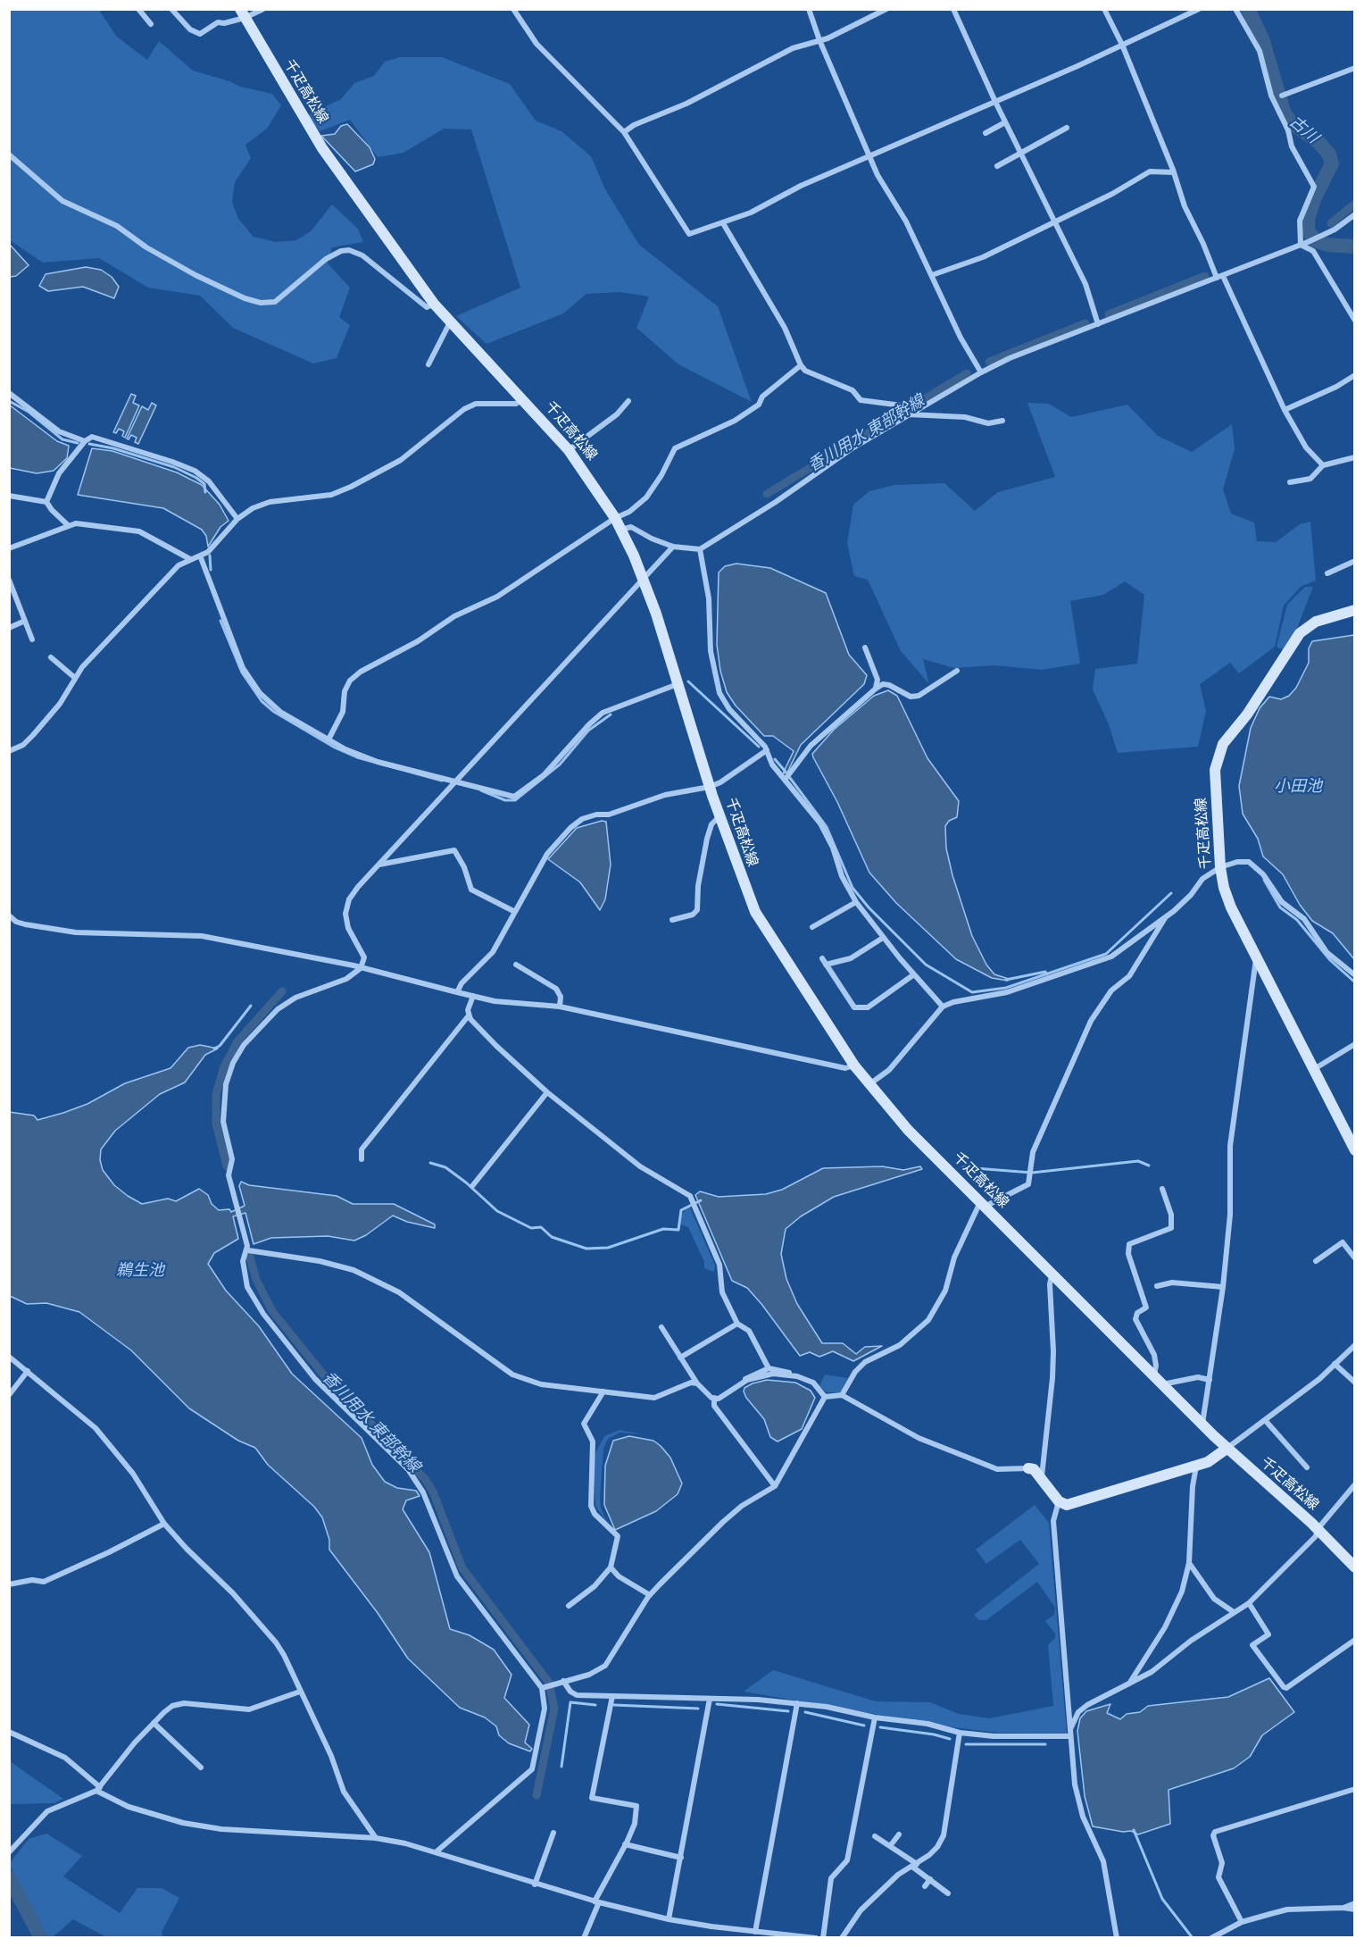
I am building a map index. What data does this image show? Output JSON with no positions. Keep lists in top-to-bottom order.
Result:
{
  "streets": {
    "main road": ["千疋高松線"]
  },
  "water": [
    "古川",
    "香川用水 東部幹線",
    "小田池",
    "鵜生池"
  ]
}
